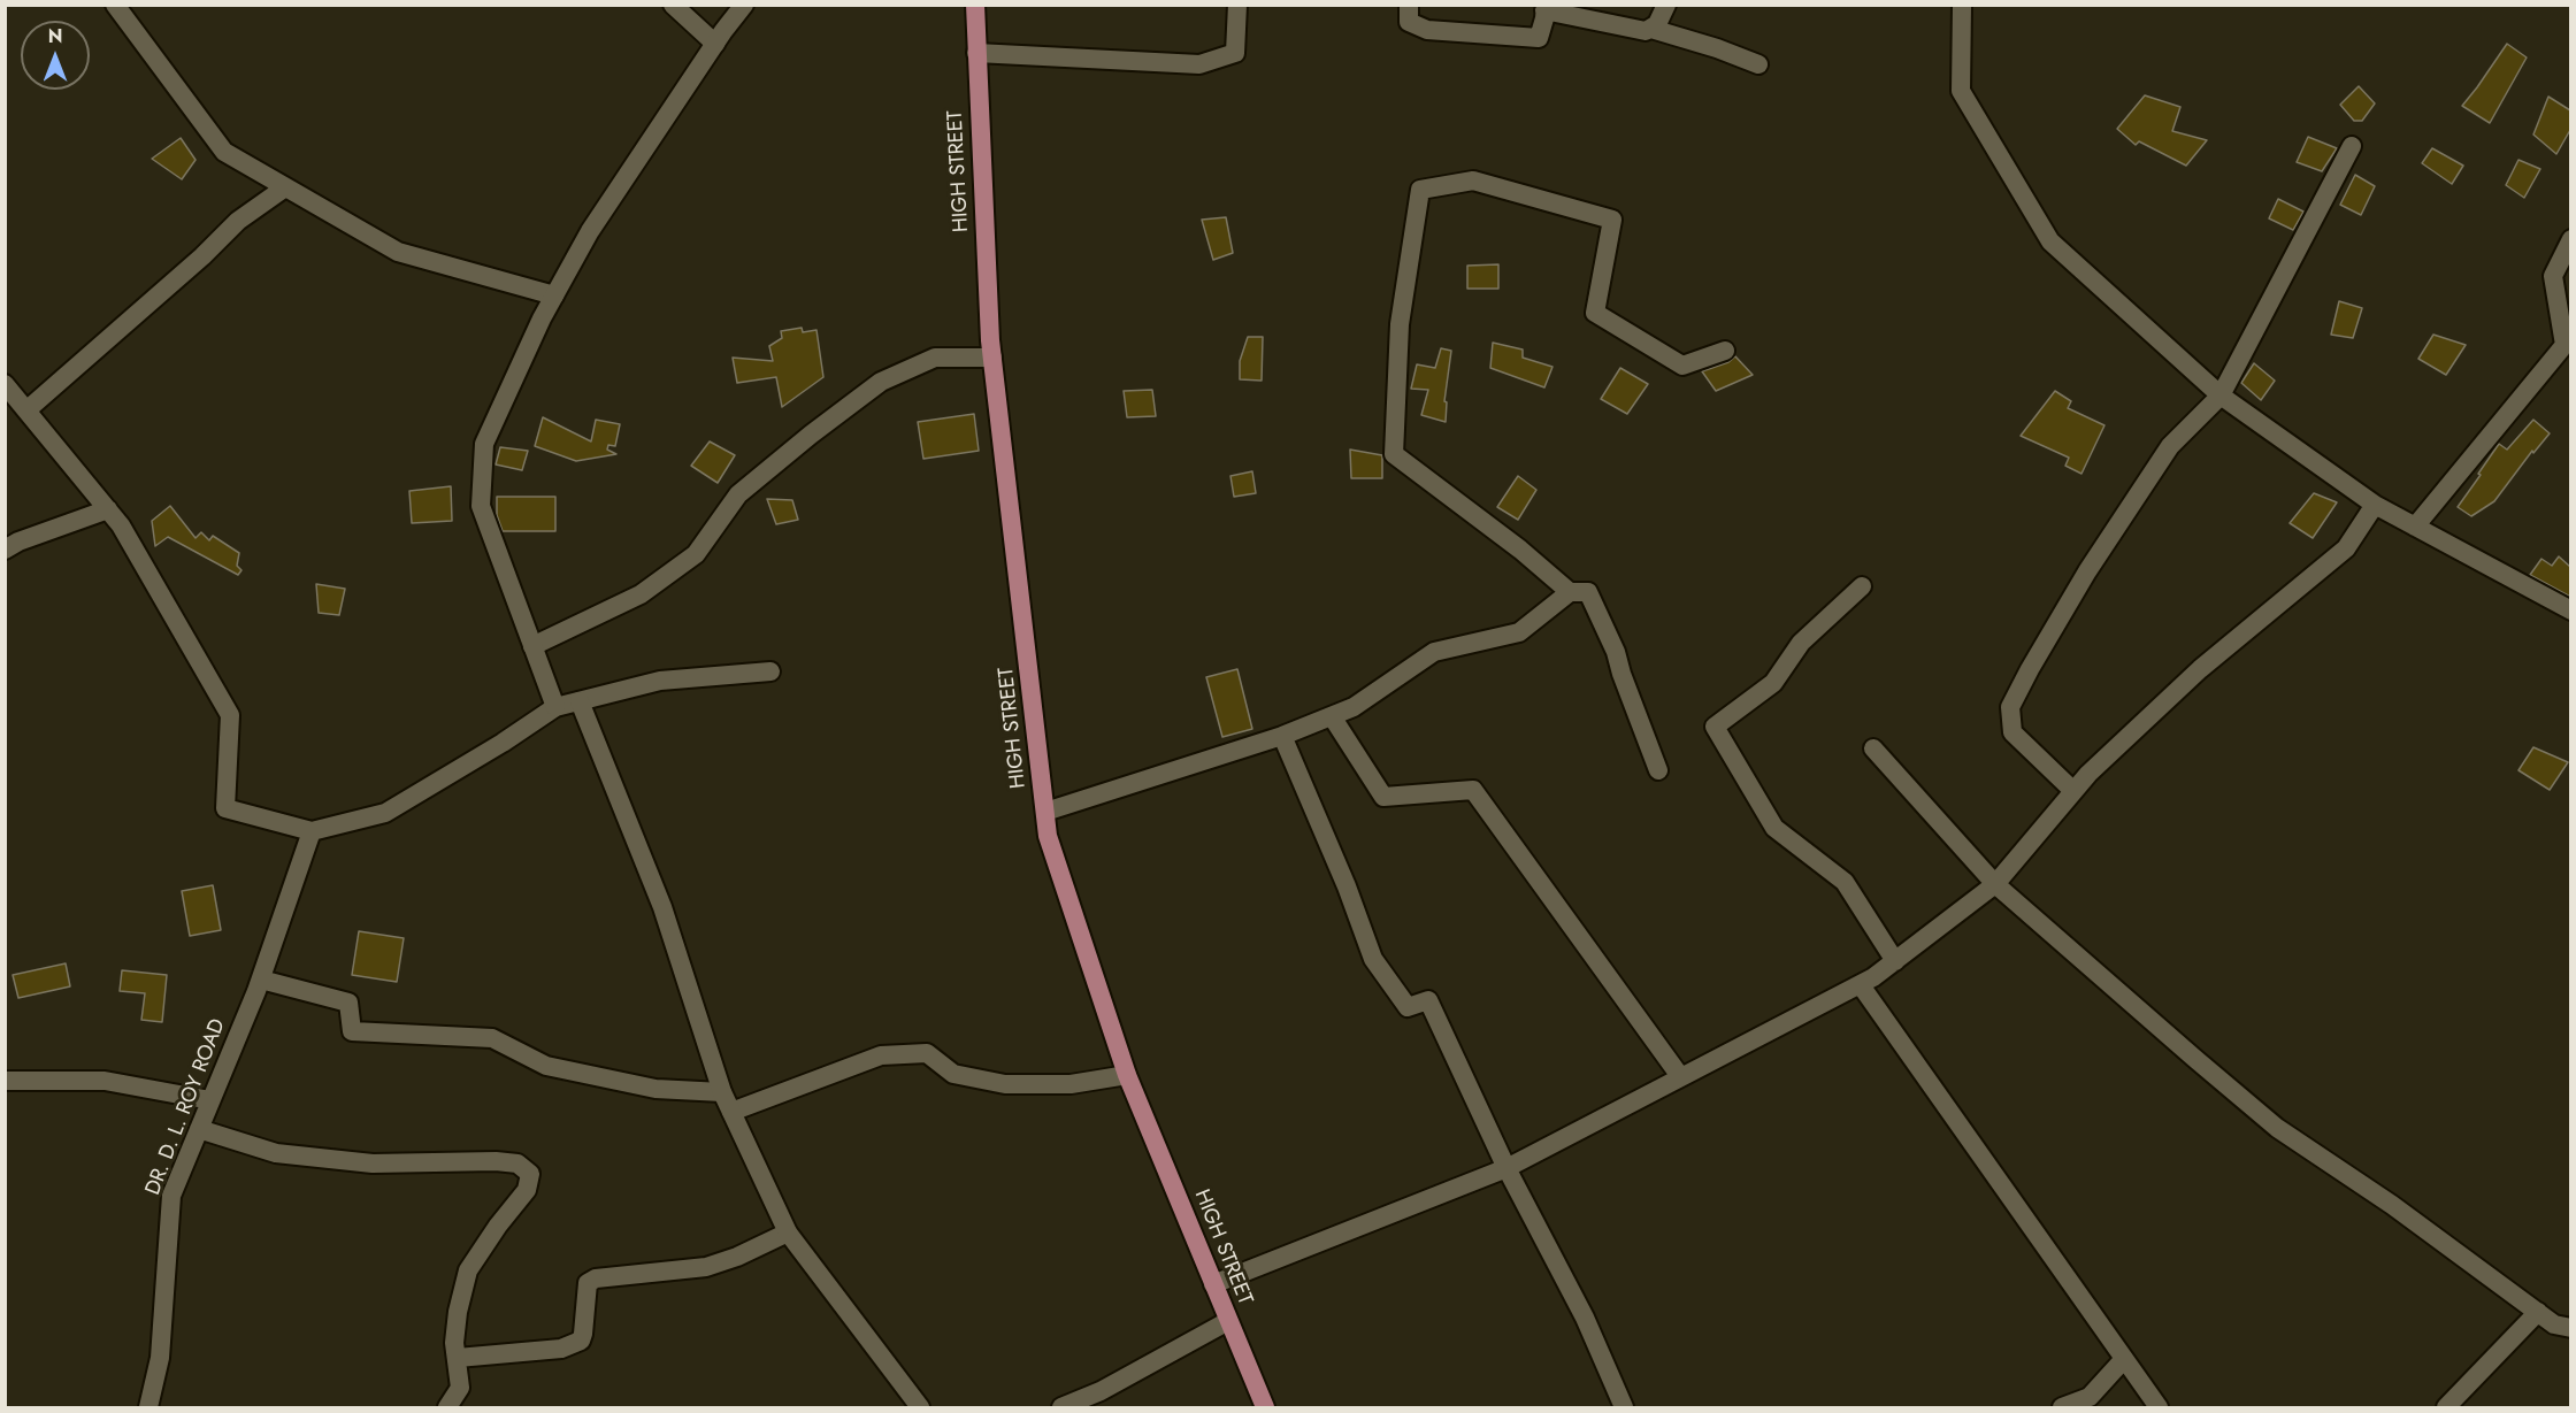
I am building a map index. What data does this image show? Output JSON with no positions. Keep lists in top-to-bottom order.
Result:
{
  "streets": {
    "main road": ["HIGH STREET"],
    "street": ["DR. D. L. ROY ROAD"]
  },
  "north": "top"
}
